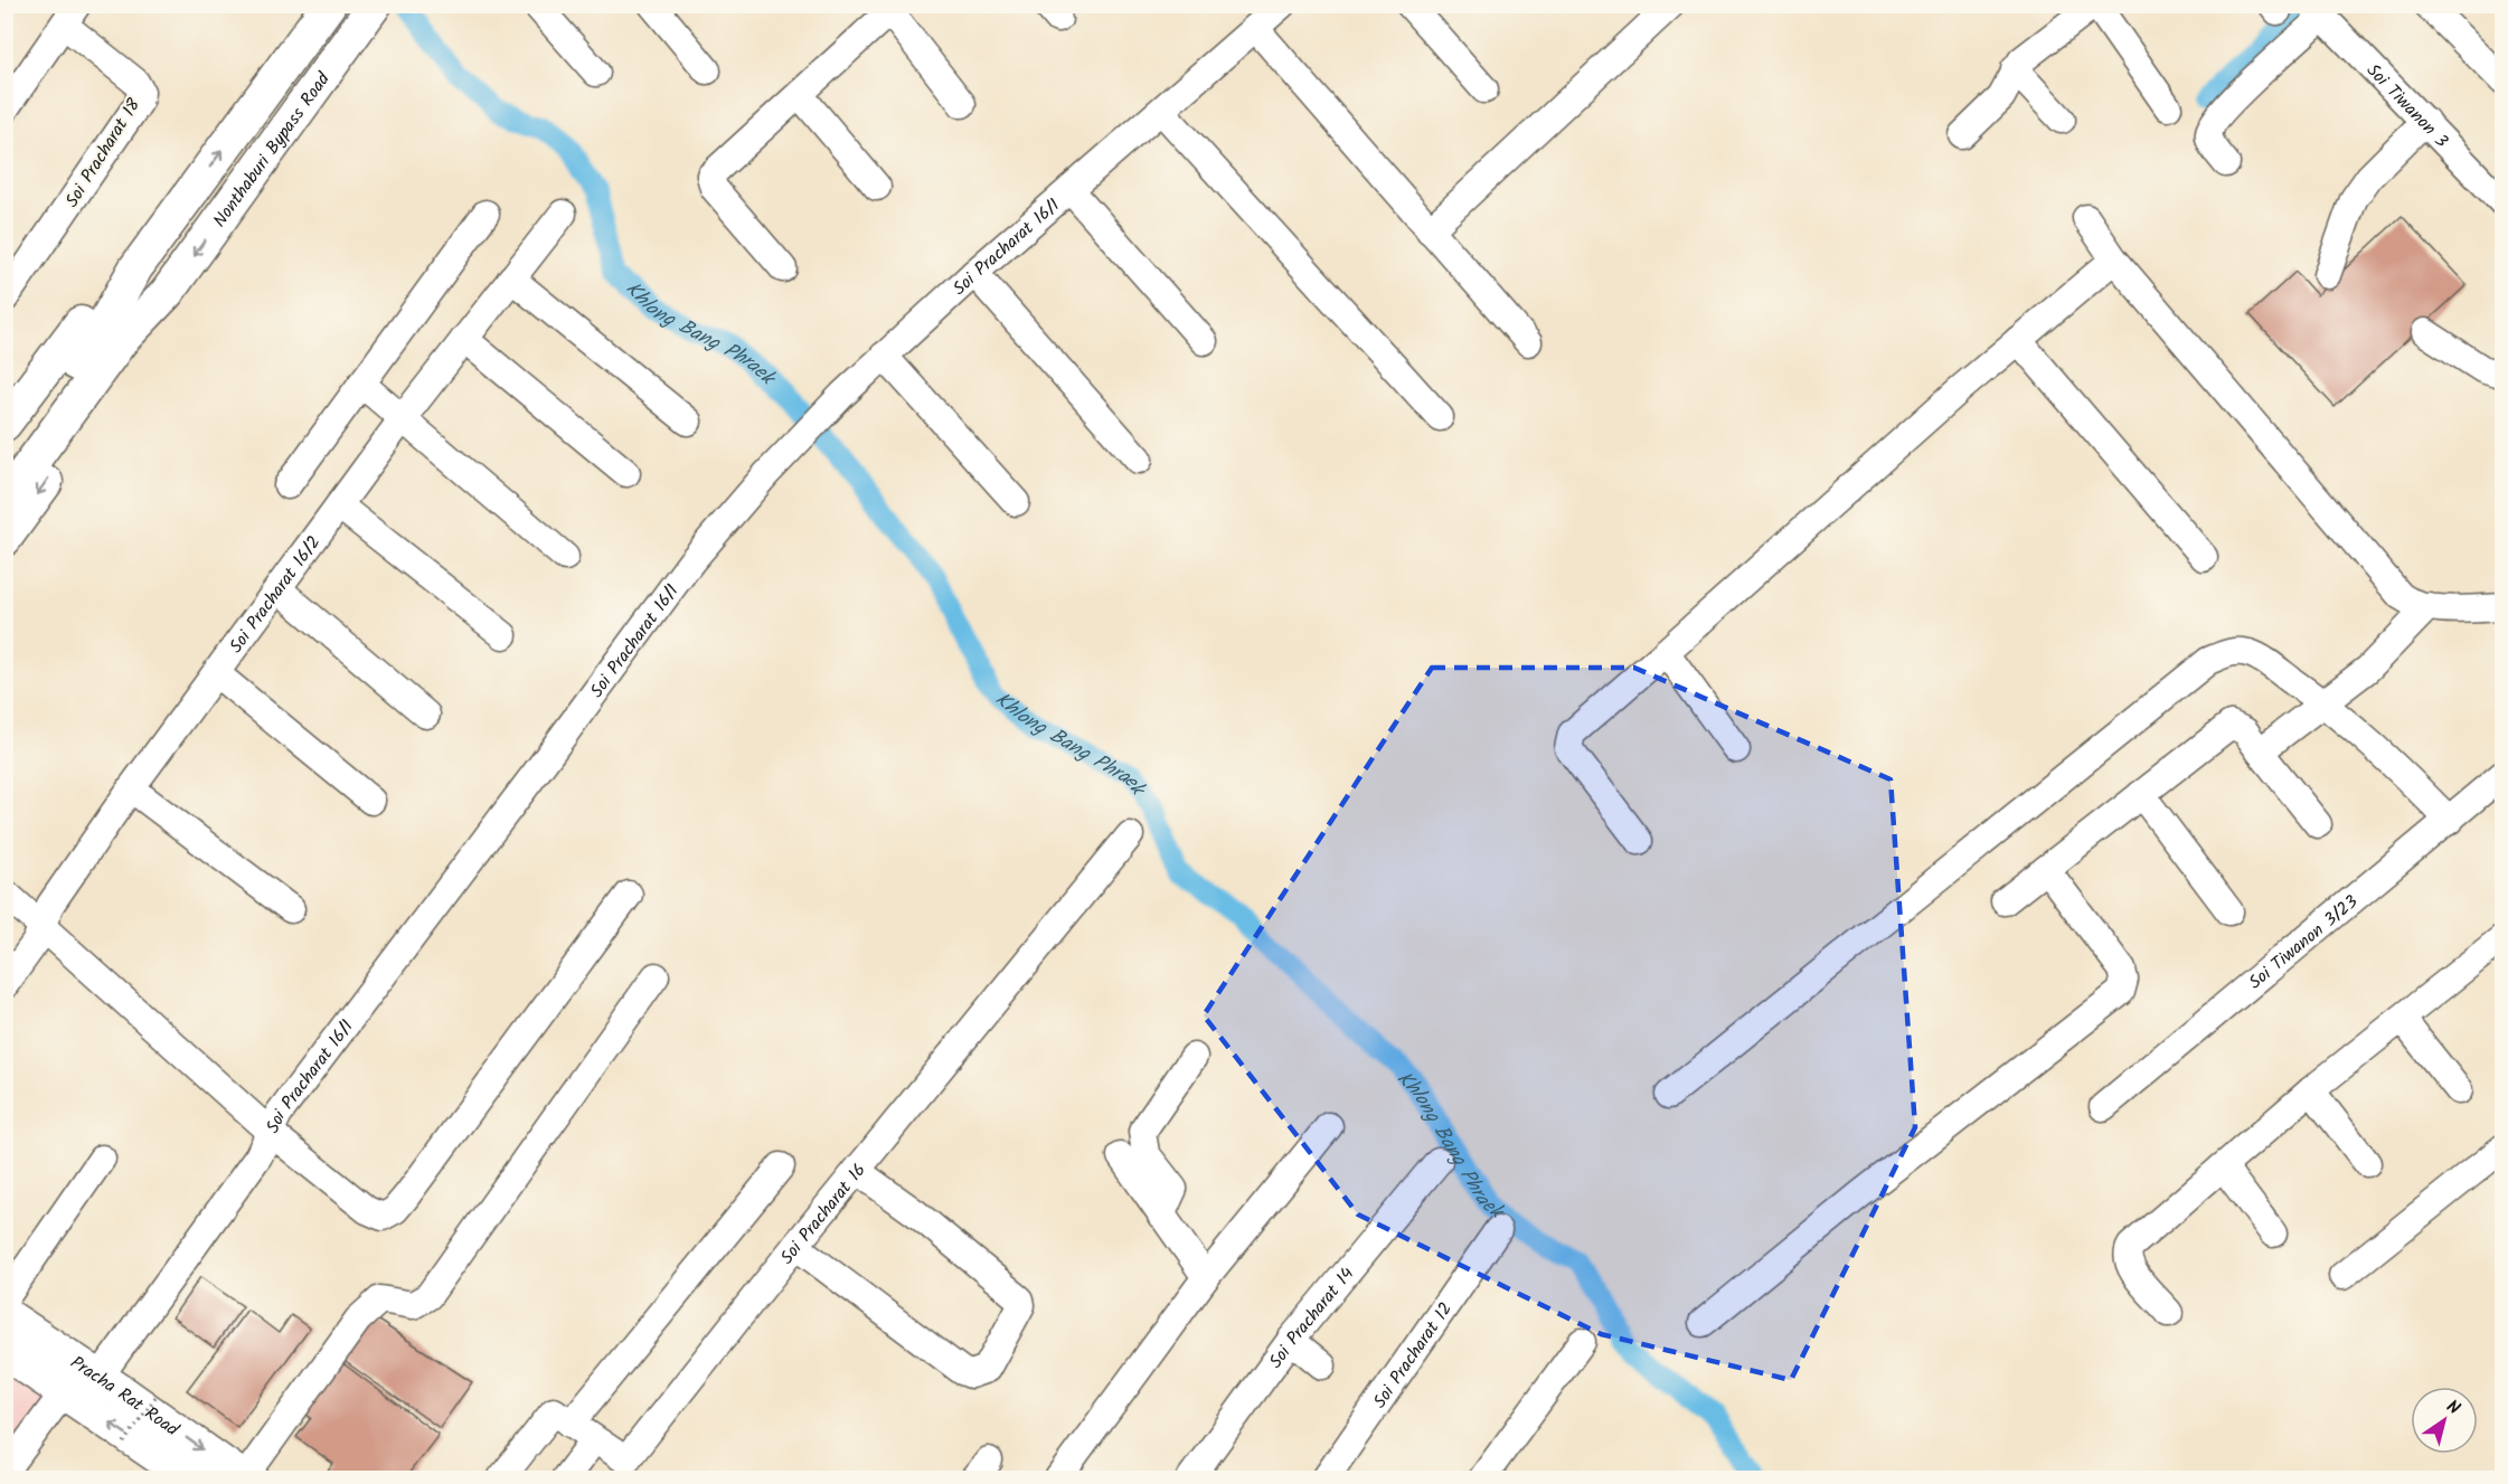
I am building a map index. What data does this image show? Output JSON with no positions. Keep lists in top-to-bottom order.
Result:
{
  "streets": {
    "main road": ["Nonthaburi Bypass Road", "Pracha Rat Road"],
    "street": [
      "Soi Tiwanon 3",
      "Soi Pracharat 18",
      "Soi Pracharat 16/1",
      "Soi Pracharat 16/2",
      "Soi Tiwanon 3/23",
      "Soi Pracharat 16",
      "Soi Pracharat 14",
      "Soi Pracharat 12"
    ]
  },
  "crossings": [
    ["Soi Pracharat 16/1", "Pracha Rat Road"]
  ],
  "water": ["Khlong Bang Phraek"],
  "north": "top right"
}
